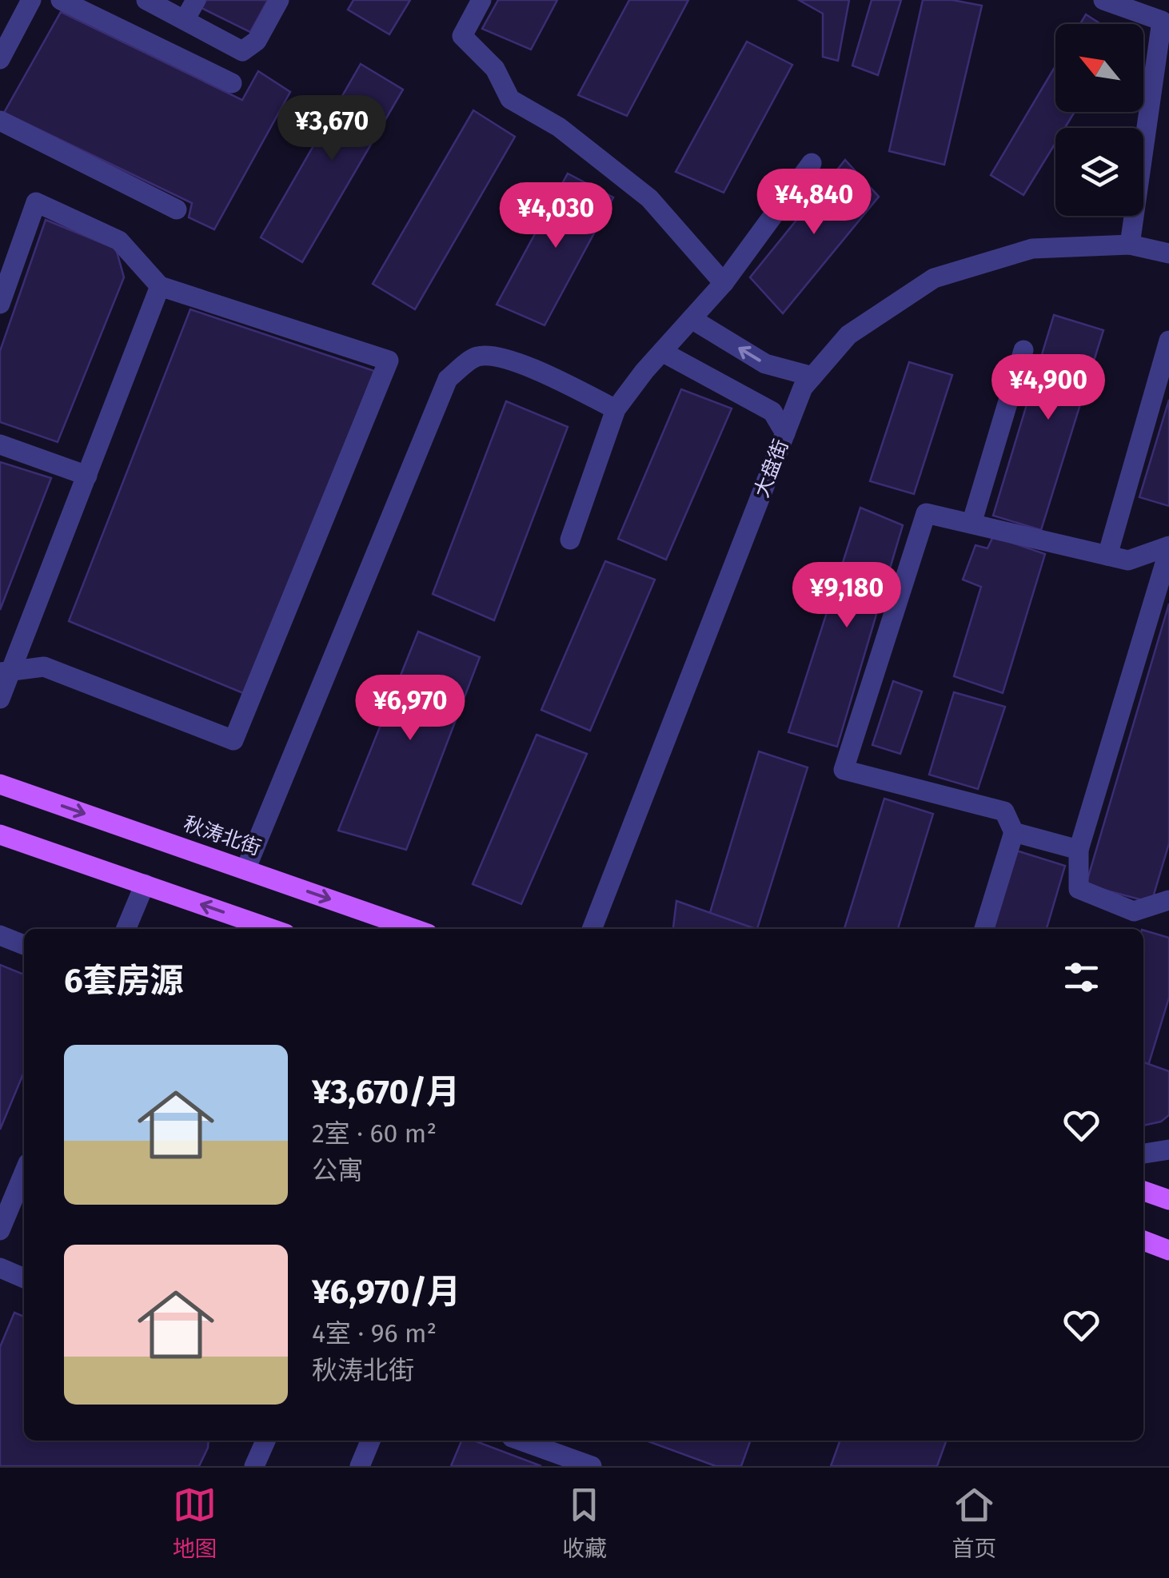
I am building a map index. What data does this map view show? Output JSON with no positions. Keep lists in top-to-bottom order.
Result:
{
  "streets": {
    "main road": ["秋涛北街"],
    "street": ["大盘街"]
  },
  "north": "top left",
  "page": {
    "price": [
      "¥3,670",
      "¥4,840",
      "¥4,030",
      "¥4,900",
      "¥9,180",
      "¥6,970"
    ],
    "heading": "6套房源",
    "list": [
      {
        "name": "¥3,670/月",
        "note": "2室 · 60 m² · 公寓"
      },
      {
        "name": "¥6,970/月",
        "note": "4室 · 96 m² · 秋涛北街"
      }
    ],
    "tabs": ["地图", "收藏", "首页"]
  }
}
